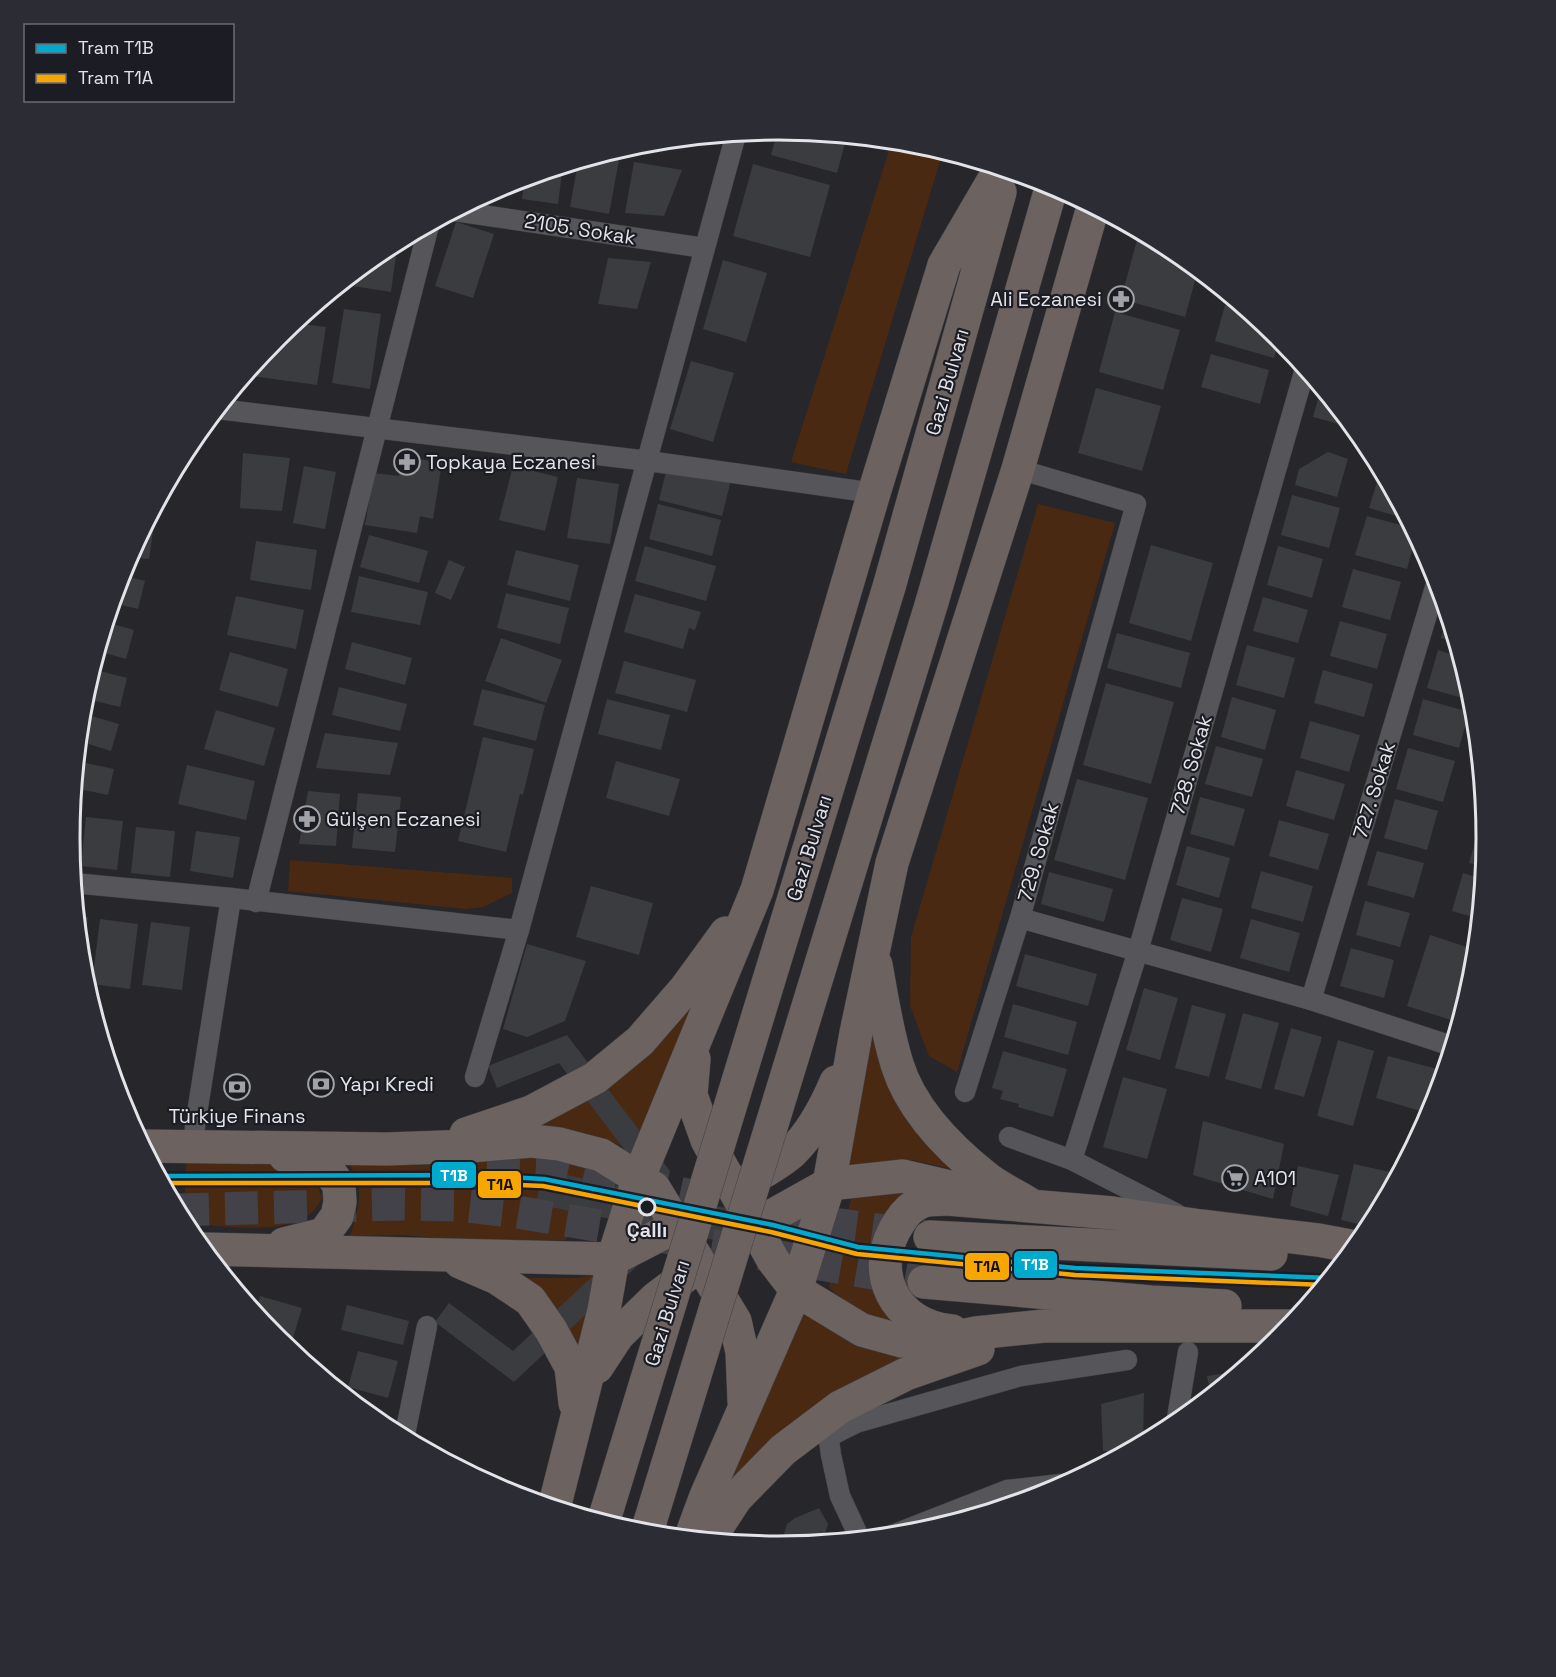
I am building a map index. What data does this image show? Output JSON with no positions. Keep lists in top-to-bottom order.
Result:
{
  "streets": {
    "highway": ["Gazi Bulvarı"],
    "street": [
      "2105. Sokak",
      "728. Sokak",
      "727. Sokak",
      "729. Sokak"
    ]
  },
  "crossings": [
    ["728. Sokak", "729. Sokak"],
    ["727. Sokak", "729. Sokak"]
  ],
  "places": {
    "pharmacy": ["Ali Eczanesi", "Topkaya Eczanesi", "Gülşen Eczanesi"],
    "bank": ["Yapı Kredi", "Türkiye Finans"],
    "supermarket": ["A101"],
    "other": ["Çallı"]
  },
  "lines": ["tram line T1B", "tram line T1A"],
  "legend": ["Tram T1B", "Tram T1A"]
}
